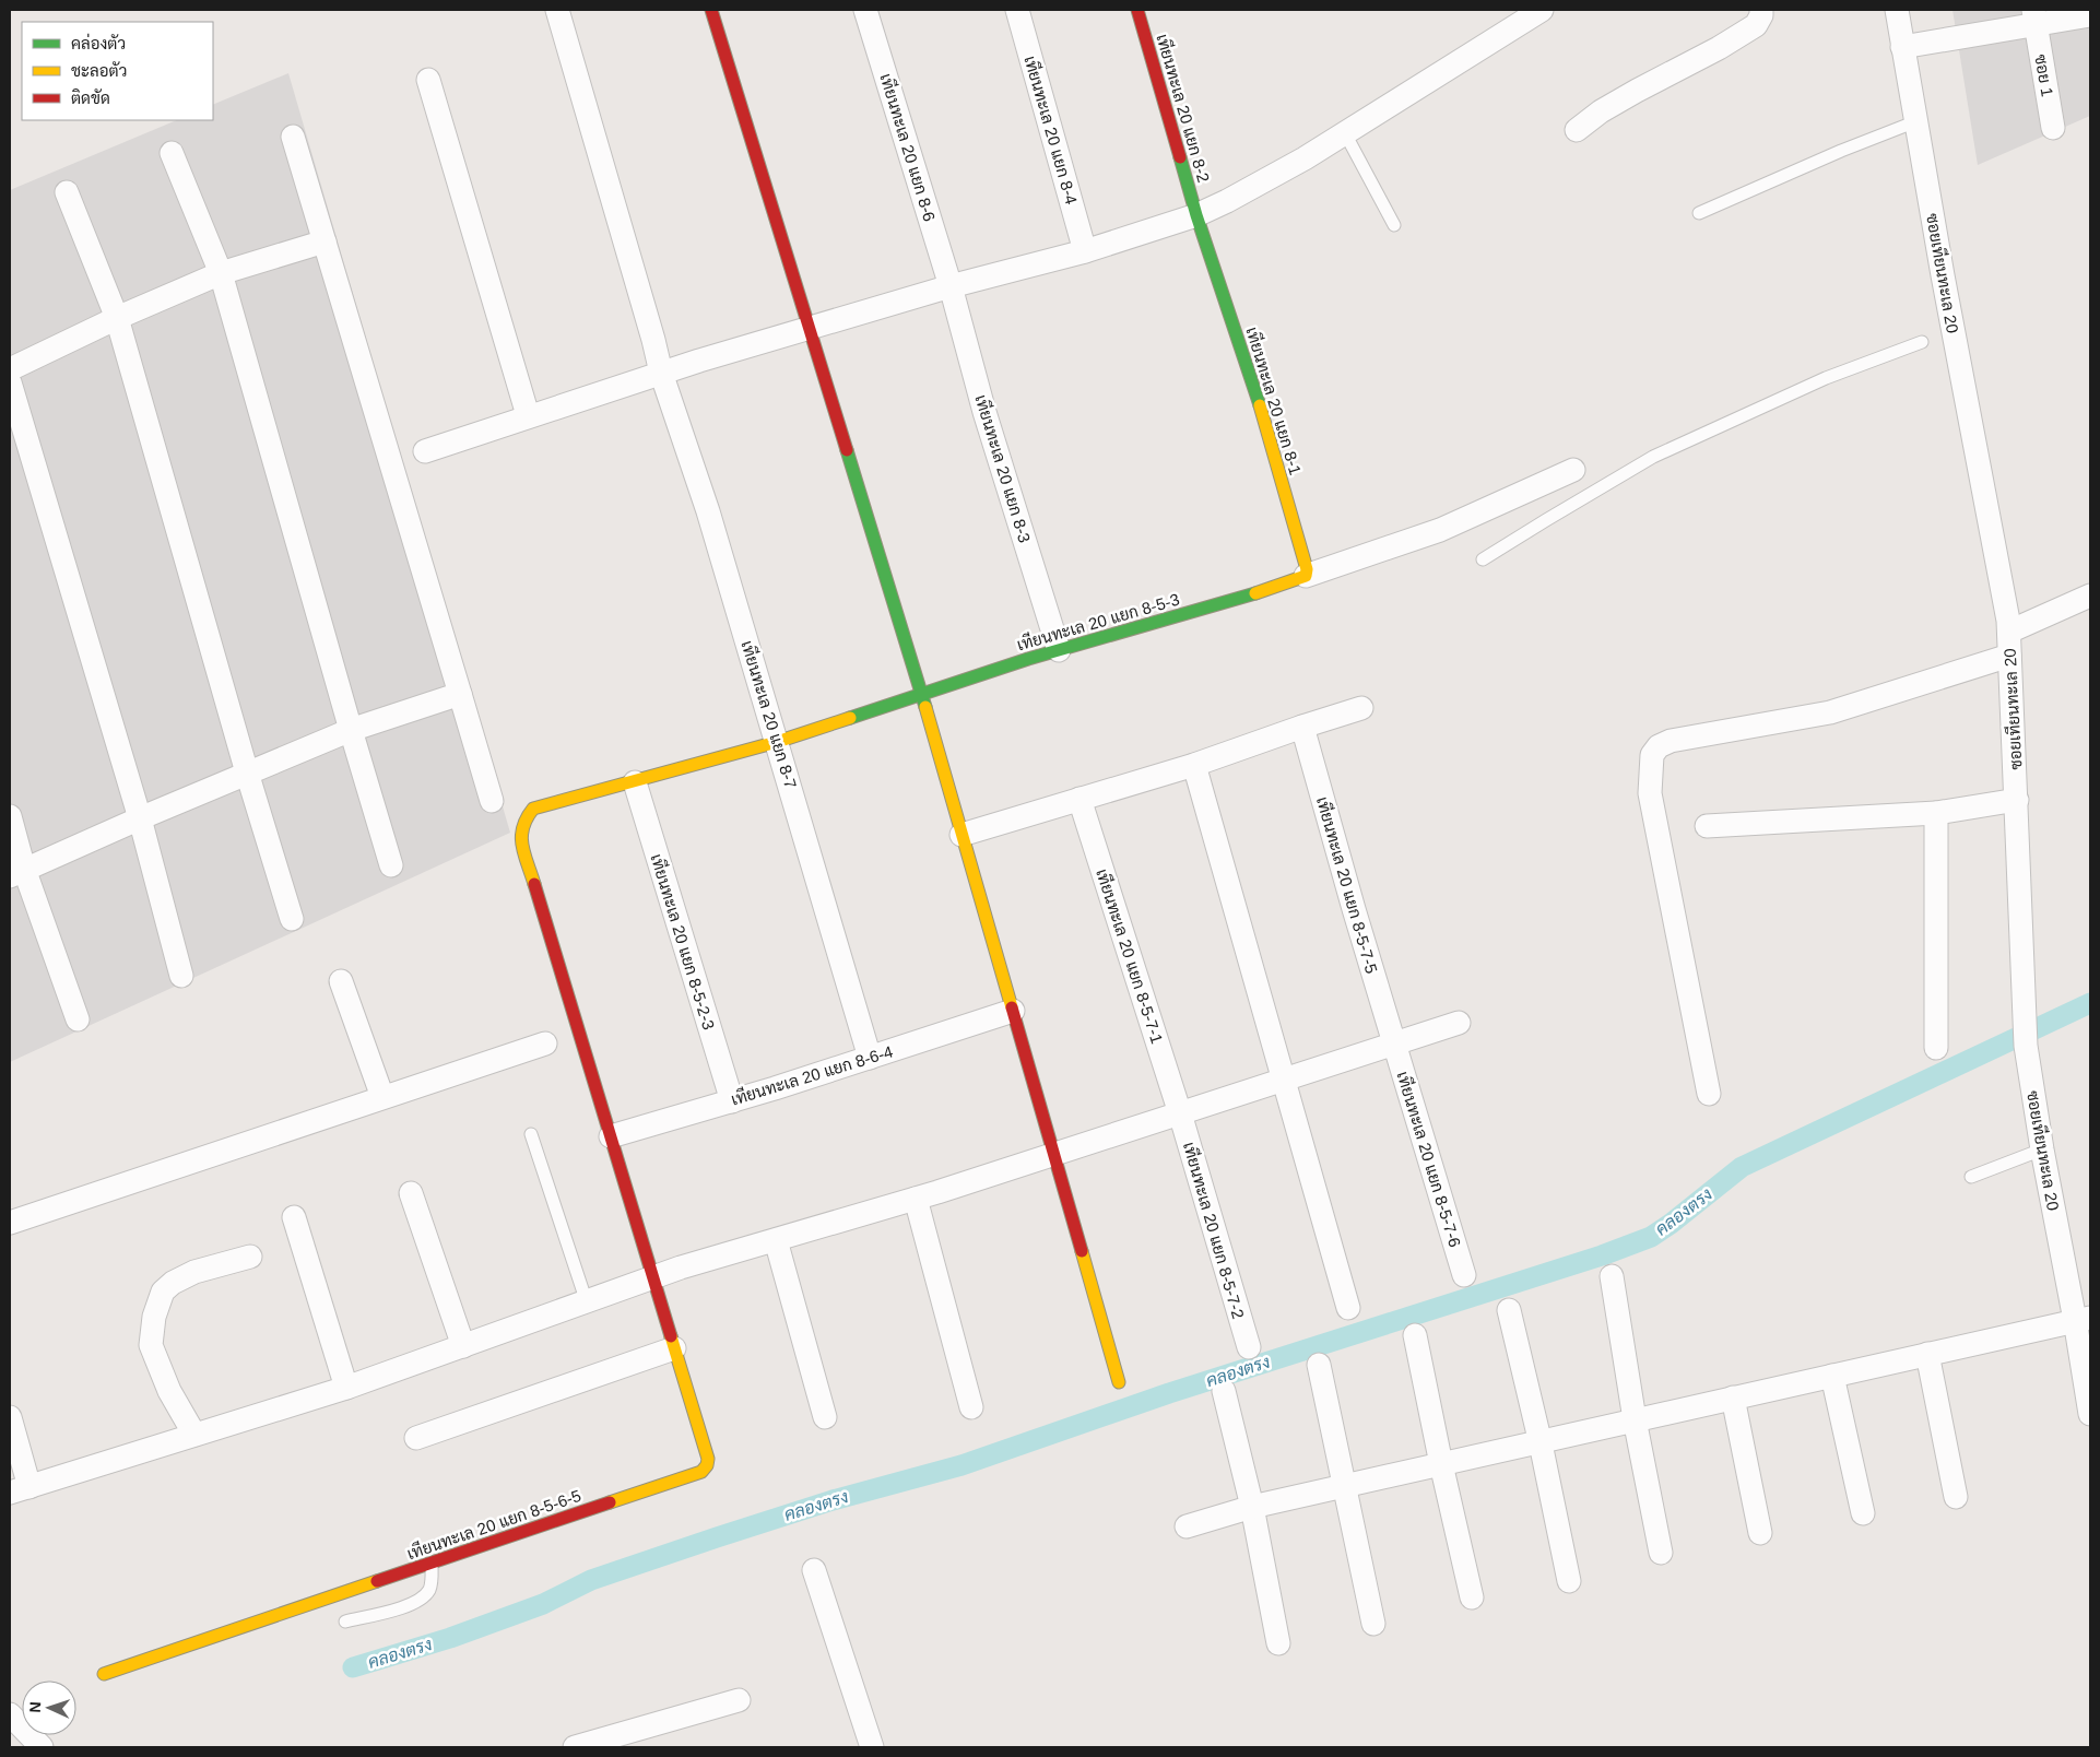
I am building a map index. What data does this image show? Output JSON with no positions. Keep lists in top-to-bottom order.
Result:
{
  "streets": {
    "street": [
      "ซอย 1",
      "เทียนทะเล 20 แยก 8-2",
      "เทียนทะเล 20 แยก 8-4",
      "เทียนทะเล 20 แยก 8-6",
      "ซอยเทียนทะเล 20",
      "เทียนทะเล 20 แยก 8-1",
      "เทียนทะเล 20 แยก 8-3",
      "เทียนทะเล 20 แยก 8-5-3",
      "เทียนทะเล 20 แยก 8-7",
      "เทียนทะเล 20 แยก 8-5-7-5",
      "เทียนทะเล 20 แยก 8-5-2-3",
      "เทียนทะเล 20 แยก 8-5-7-1",
      "เทียนทะเล 20 แยก 8-6-4",
      "เทียนทะเล 20 แยก 8-5-7-6",
      "เทียนทะเล 20 แยก 8-5-7-2",
      "เทียนทะเล 20 แยก 8-5-6-5"
    ]
  },
  "crossings": [
    ["เทียนทะเล 20 แยก 8-2", "เทียนทะเล 20 แยก 8-1"],
    ["เทียนทะเล 20 แยก 8-6", "เทียนทะเล 20 แยก 8-3"],
    ["เทียนทะเล 20 แยก 8-1", "เทียนทะเล 20 แยก 8-5-3"],
    ["เทียนทะเล 20 แยก 8-3", "เทียนทะเล 20 แยก 8-5-3"],
    ["เทียนทะเล 20 แยก 8-5-3", "เทียนทะเล 20 แยก 8-7"],
    ["เทียนทะเล 20 แยก 8-5-3", "เทียนทะเล 20 แยก 8-5-2-3"],
    ["เทียนทะเล 20 แยก 8-5-3", "เทียนทะเล 20 แยก 8-5-6-5"],
    ["เทียนทะเล 20 แยก 8-7", "เทียนทะเล 20 แยก 8-6-4"],
    ["เทียนทะเล 20 แยก 8-5-7-5", "เทียนทะเล 20 แยก 8-5-7-6"],
    ["เทียนทะเล 20 แยก 8-5-2-3", "เทียนทะเล 20 แยก 8-6-4"],
    ["เทียนทะเล 20 แยก 8-5-2-3", "เทียนทะเล 20 แยก 8-5-6-5"],
    ["เทียนทะเล 20 แยก 8-5-7-1", "เทียนทะเล 20 แยก 8-5-7-2"],
    ["เทียนทะเล 20 แยก 8-6-4", "เทียนทะเล 20 แยก 8-5-6-5"]
  ],
  "water": ["คลองตรง"],
  "legend": ["คล่องตัว", "ชะลอตัว", "ติดขัด"],
  "north": "left"
}
